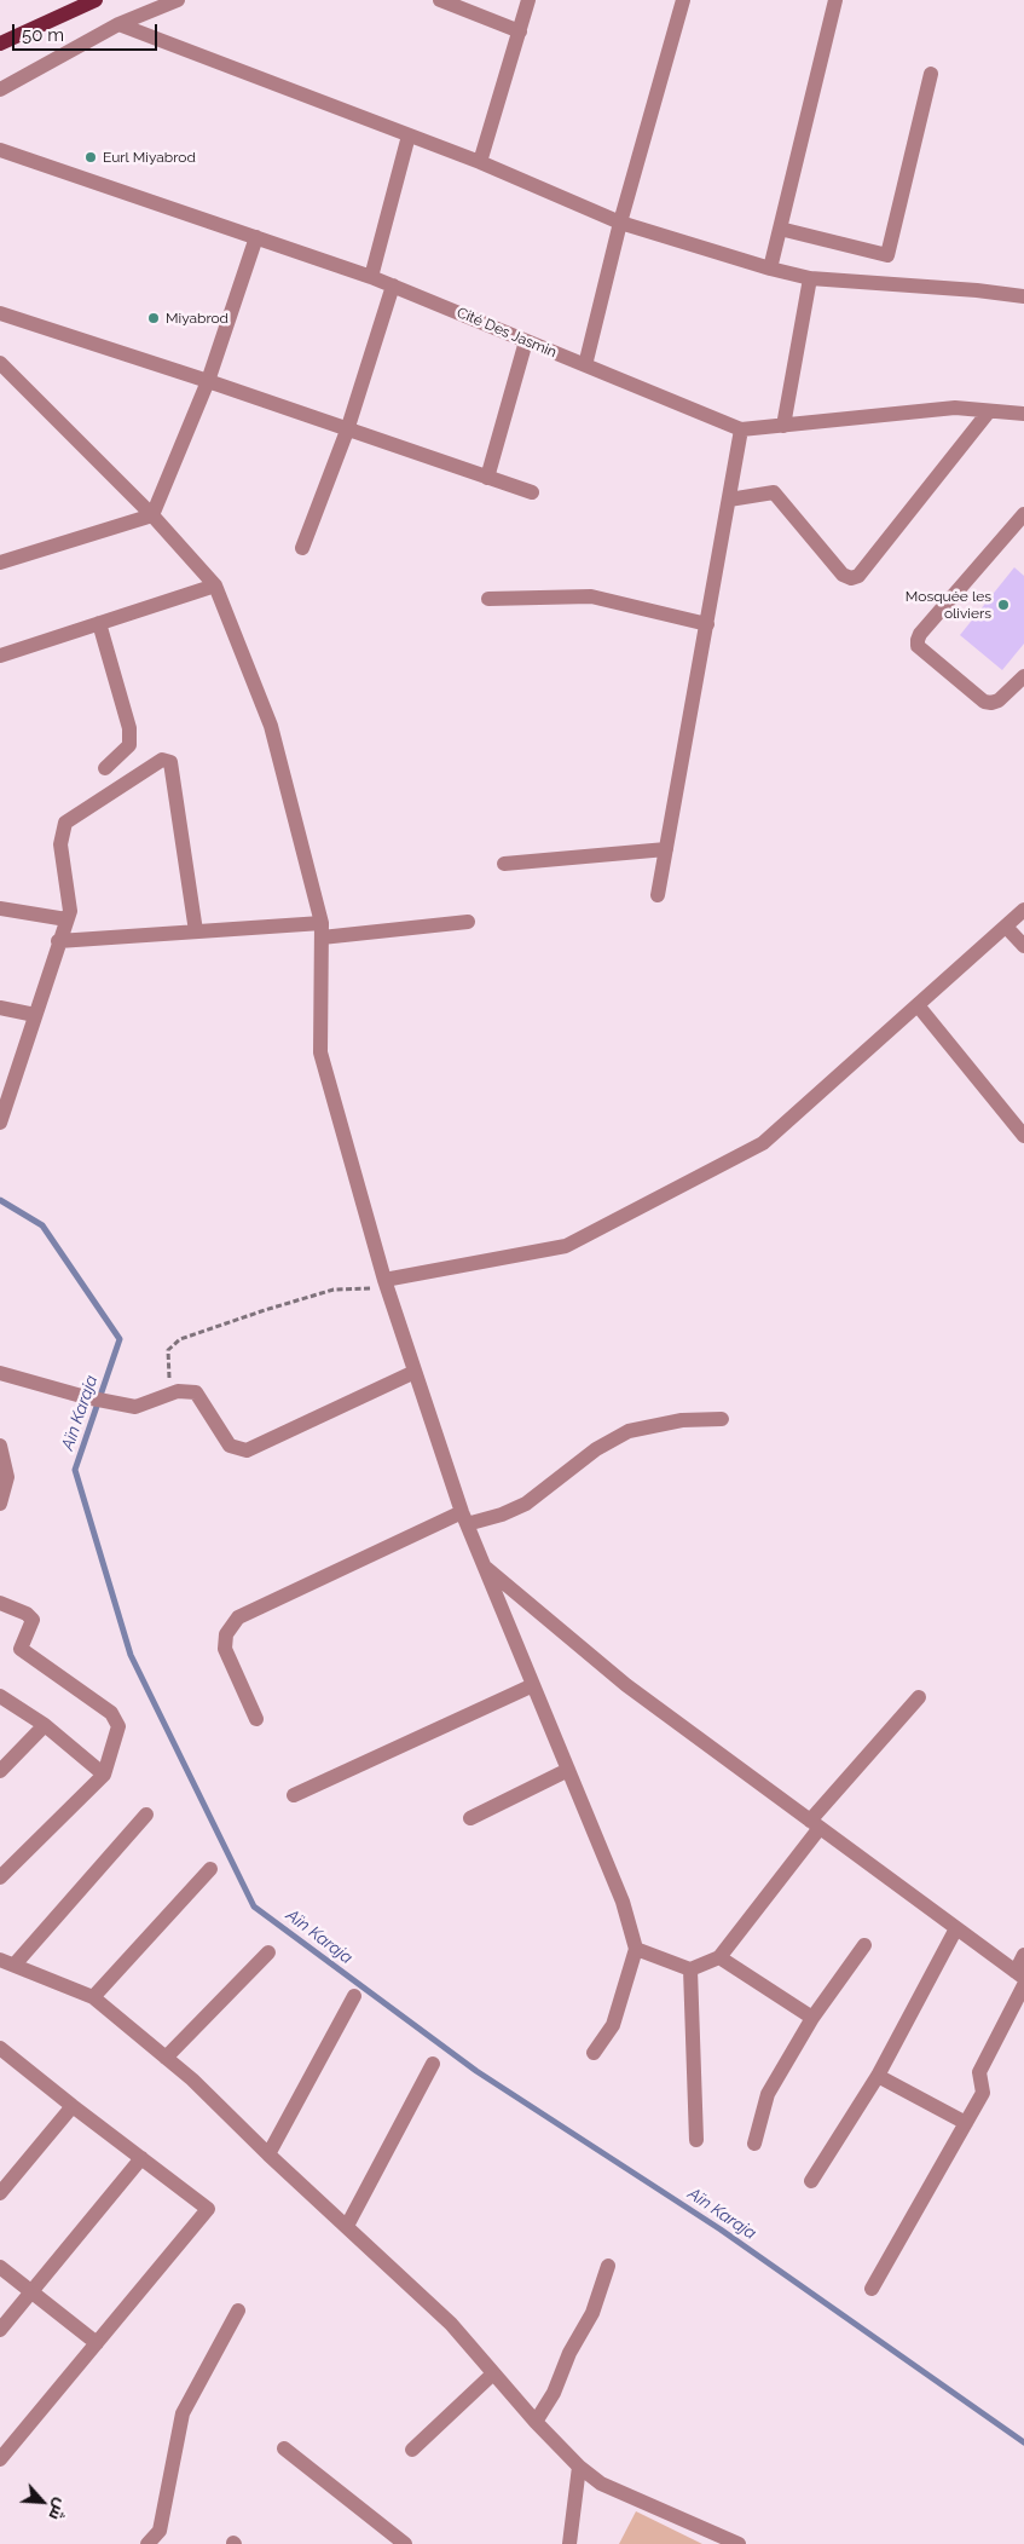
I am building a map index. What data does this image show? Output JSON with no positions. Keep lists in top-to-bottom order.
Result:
{
  "streets": {
    "street": ["Cité Des Jasmin"]
  },
  "water": ["Aïn Karaja"],
  "places": ["Eurl Miyabrod", "Miyabrod", "Mosquée les oliviers"],
  "scale_bar": "50 m",
  "north": "bottom right"
}
